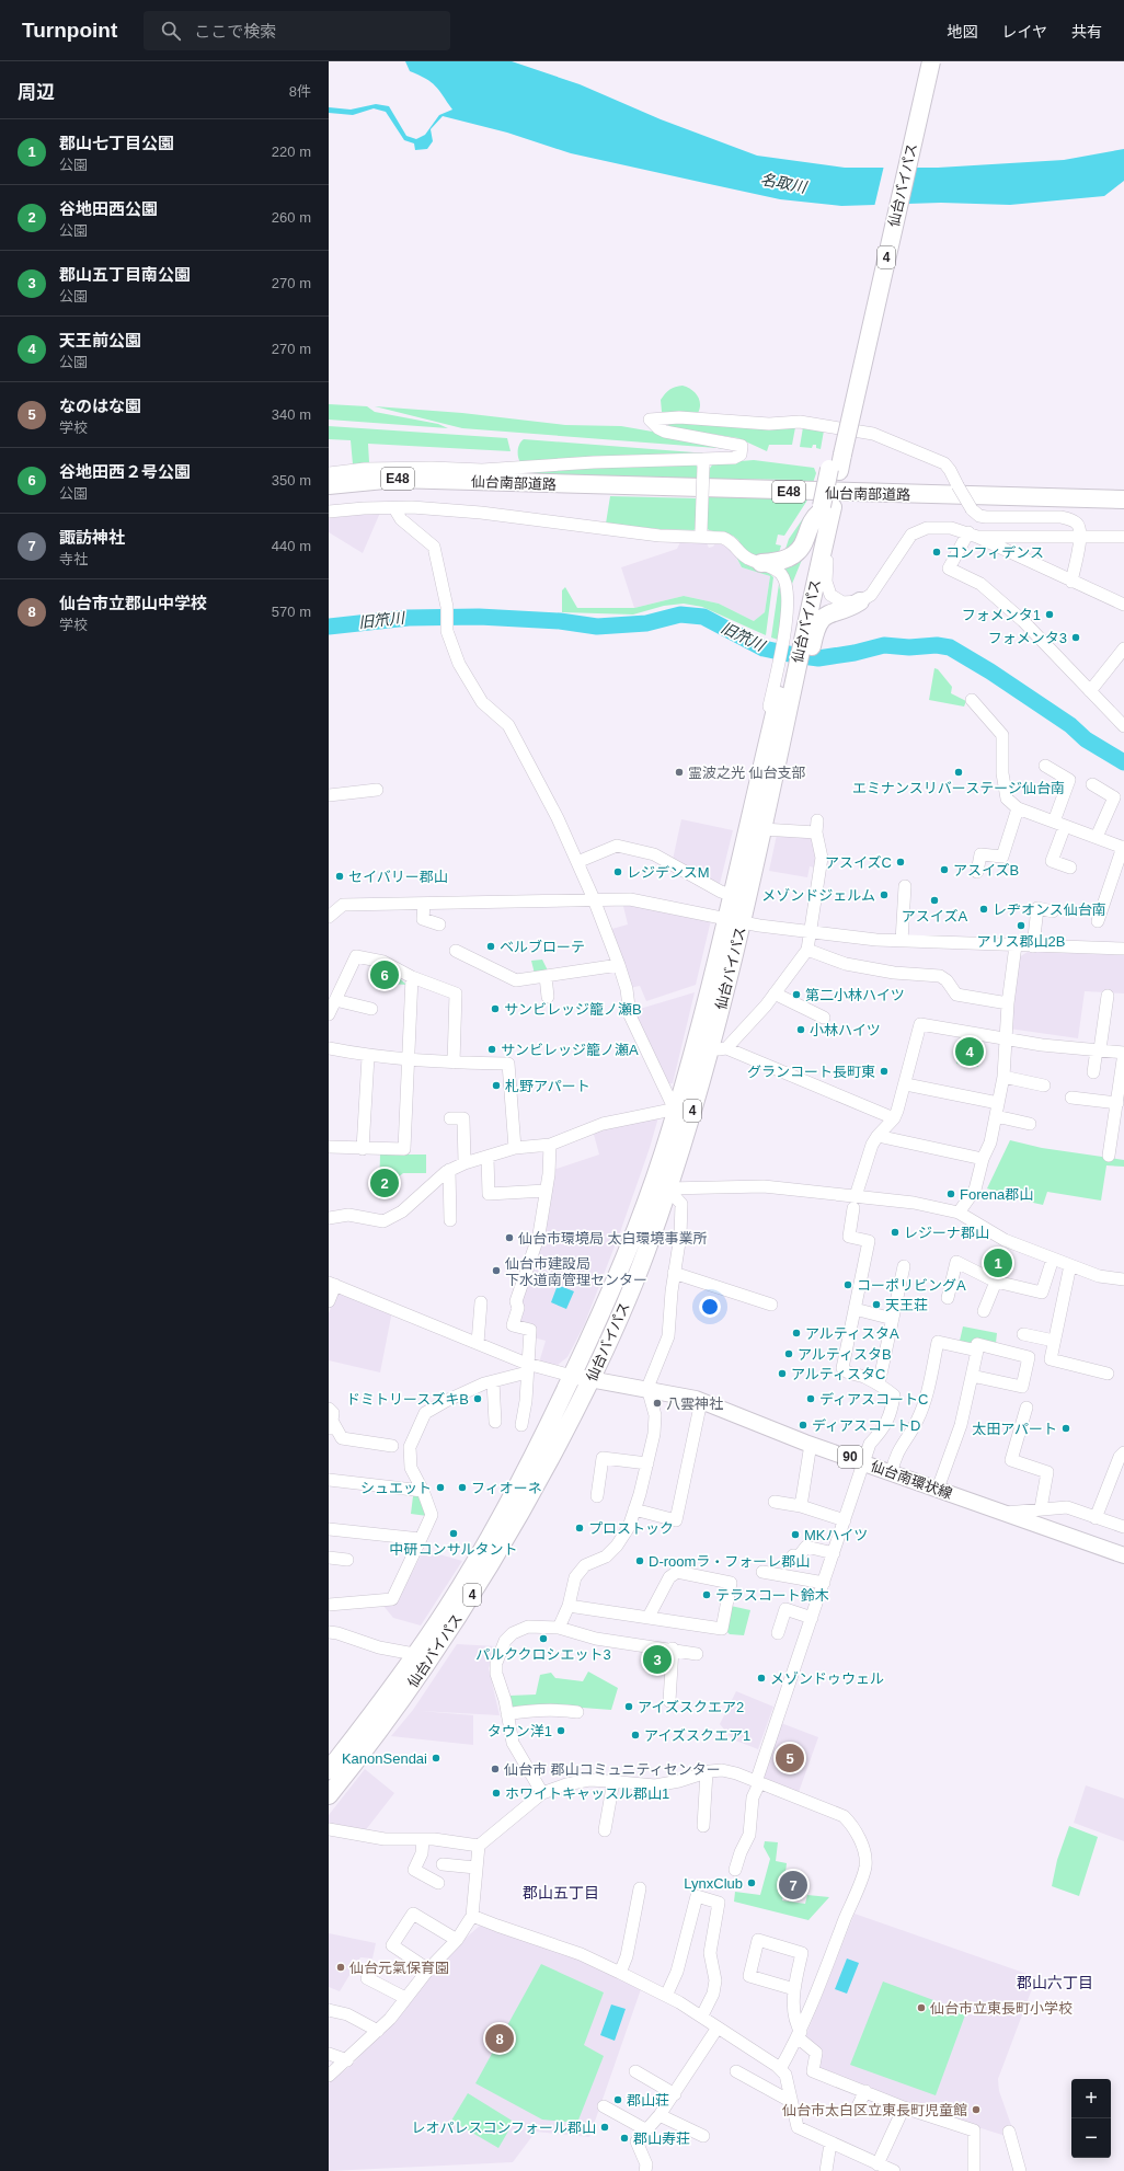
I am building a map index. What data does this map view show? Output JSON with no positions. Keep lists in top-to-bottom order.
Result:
{
  "streets": {
    "highway": [
      "仙台バイパス",
      "4",
      "E48",
      "仙台南部道路"
    ],
    "main road": ["90", "仙台南環状線"]
  },
  "crossings": [
    ["仙台バイパス", "仙台南環状線"]
  ],
  "districts": ["郡山五丁目", "郡山六丁目"],
  "water": ["名取川", "旧笊川"],
  "places": [
    "コンフィデンス",
    "フォメンタ1",
    "フォメンタ3",
    "霊波之光 仙台支部",
    "エミナンスリバーステージ仙台南",
    "アスイズC",
    "アスイズB",
    "レジデンスM",
    "セイバリー郡山",
    "メゾンドジェルム",
    "アスイズA",
    "レヂオンス仙台南",
    "アリス郡山2B",
    "ベルブローテ",
    "第二小林ハイツ",
    "サンビレッジ籠ノ瀬B",
    "小林ハイツ",
    "サンビレッジ籠ノ瀬A",
    "グランコート長町東",
    "札野アパート",
    "Forena郡山",
    "レジーナ郡山",
    "仙台市環境局 太白環境事業所",
    "仙台市建設局 下水道南管理センター",
    "コーポリビングA",
    "天王荘",
    "アルティスタA",
    "アルティスタB",
    "アルティスタC",
    "ドミトリースズキB",
    "ディアスコートC",
    "八雲神社",
    "ディアスコートD",
    "太田アパート",
    "シュエット",
    "フィオーネ",
    "プロストック",
    "中研コンサルタント",
    "MKハイツ",
    "D-roomラ・フォーレ郡山",
    "テラスコート鈴木",
    "パルククロシエット3",
    "メゾンドゥウェル",
    "アイズスクエア2",
    "タウン洋1",
    "アイズスクエア1",
    "KanonSendai",
    "仙台市 郡山コミュニティセンター",
    "ホワイトキャッスル郡山1",
    "LynxClub",
    "仙台元氣保育園",
    "仙台市立東長町小学校",
    "郡山荘",
    "仙台市太白区立東長町児童館",
    "レオパレスコンフォール郡山",
    "郡山寿荘"
  ],
  "page": {
    "header": "Turnpoint",
    "search": "ここで検索",
    "nav": ["地図", "レイヤ", "共有"],
    "heading": ["周辺", "8件"],
    "list": [
      {
        "mark": "1",
        "name": "郡山七丁目公園",
        "note": "公園",
        "value": "220 m"
      },
      {
        "mark": "2",
        "name": "谷地田西公園",
        "note": "公園",
        "value": "260 m"
      },
      {
        "mark": "3",
        "name": "郡山五丁目南公園",
        "note": "公園",
        "value": "270 m"
      },
      {
        "mark": "4",
        "name": "天王前公園",
        "note": "公園",
        "value": "270 m"
      },
      {
        "mark": "5",
        "name": "なのはな園",
        "note": "学校",
        "value": "340 m"
      },
      {
        "mark": "6",
        "name": "谷地田西２号公園",
        "note": "公園",
        "value": "350 m"
      },
      {
        "mark": "7",
        "name": "諏訪神社",
        "note": "寺社",
        "value": "440 m"
      },
      {
        "mark": "8",
        "name": "仙台市立郡山中学校",
        "note": "学校",
        "value": "570 m"
      }
    ],
    "pins": [
      "6",
      "4",
      "2",
      "1",
      "3",
      "5",
      "7",
      "8"
    ],
    "map_buttons": ["+", "−"]
  }
}
